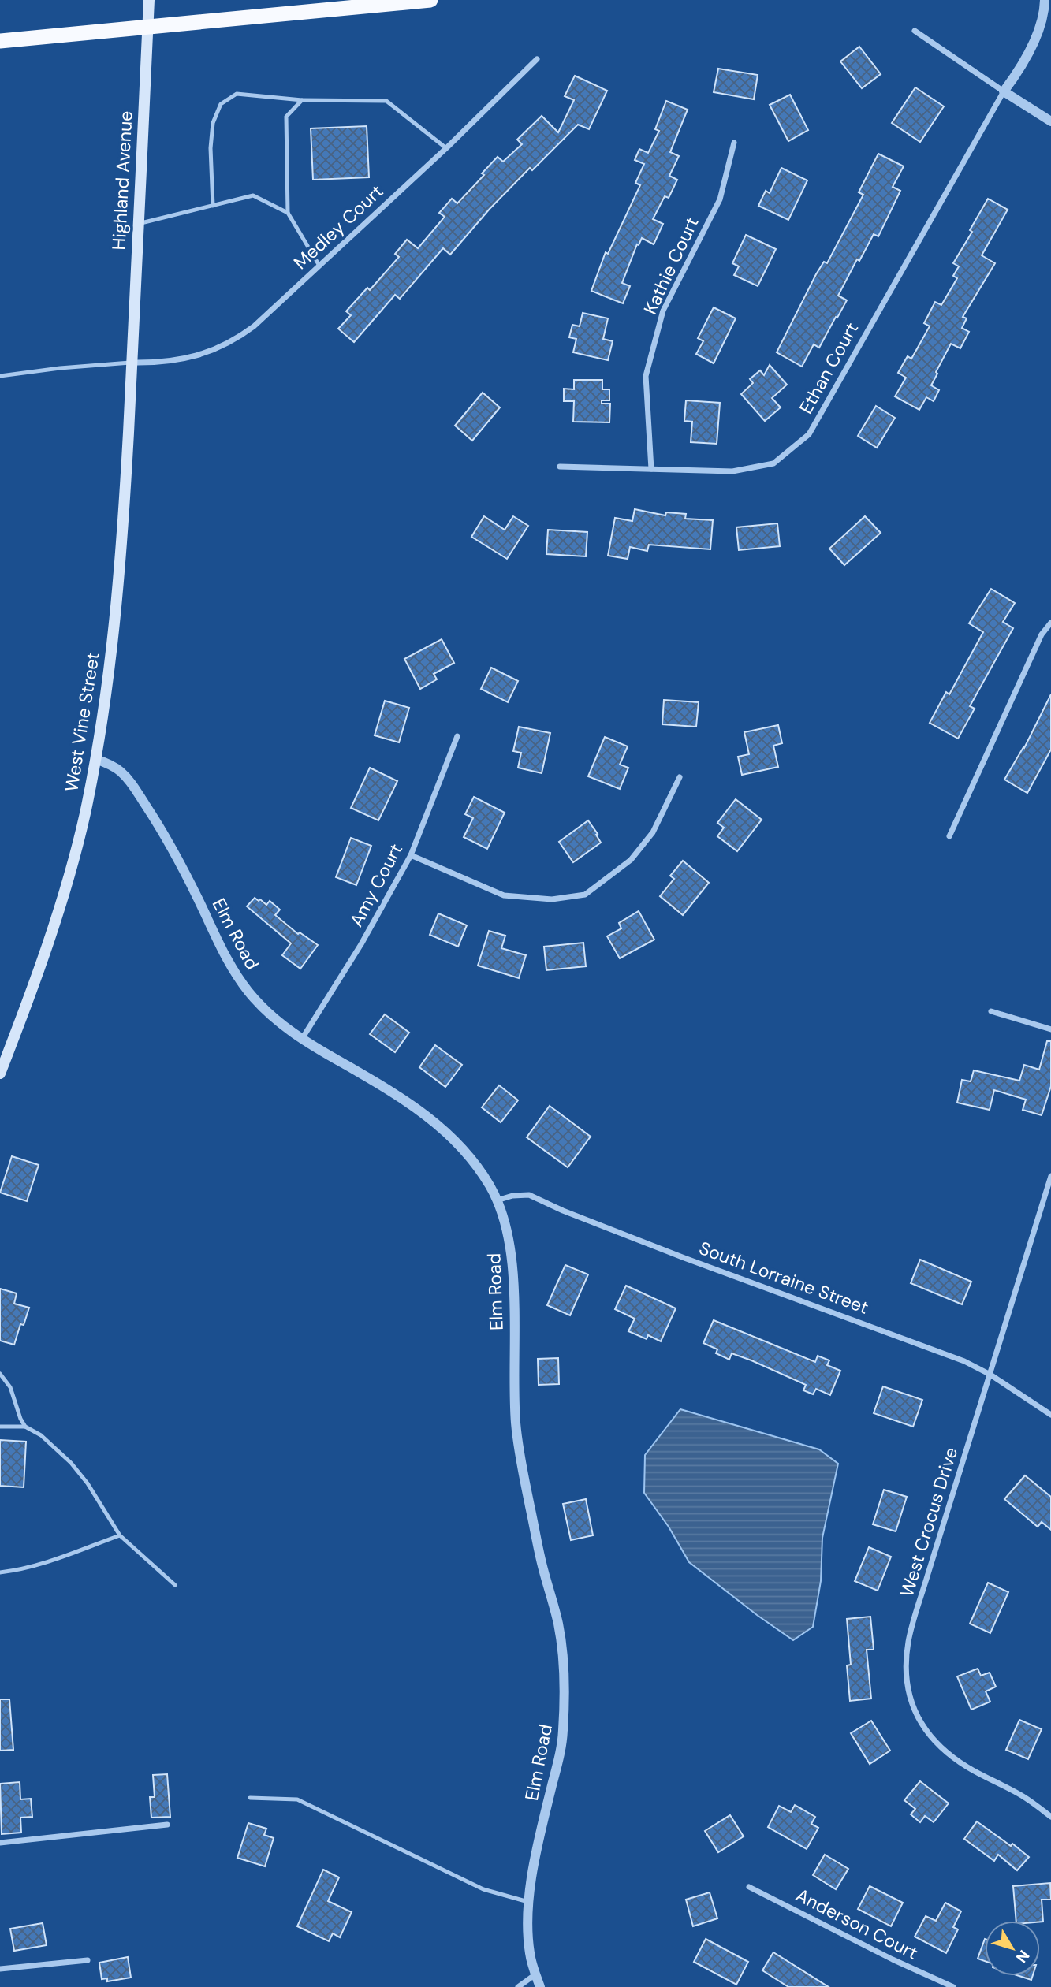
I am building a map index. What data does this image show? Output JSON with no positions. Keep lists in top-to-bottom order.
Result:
{
  "streets": {
    "main road": ["Highland Avenue", "West Vine Street"],
    "street": [
      "Medley Court",
      "Kathie Court",
      "Ethan Court",
      "Amy Court",
      "Elm Road",
      "South Lorraine Street",
      "West Crocus Drive",
      "Anderson Court"
    ]
  },
  "crossings": [
    ["Highland Avenue", "Medley Court"],
    ["Highland Avenue", "West Vine Street"],
    ["Medley Court", "West Vine Street"],
    ["Kathie Court", "Ethan Court"],
    ["West Vine Street", "Elm Road"],
    ["Amy Court", "Elm Road"],
    ["Elm Road", "South Lorraine Street"],
    ["South Lorraine Street", "West Crocus Drive"]
  ],
  "north": "bottom right"
}
